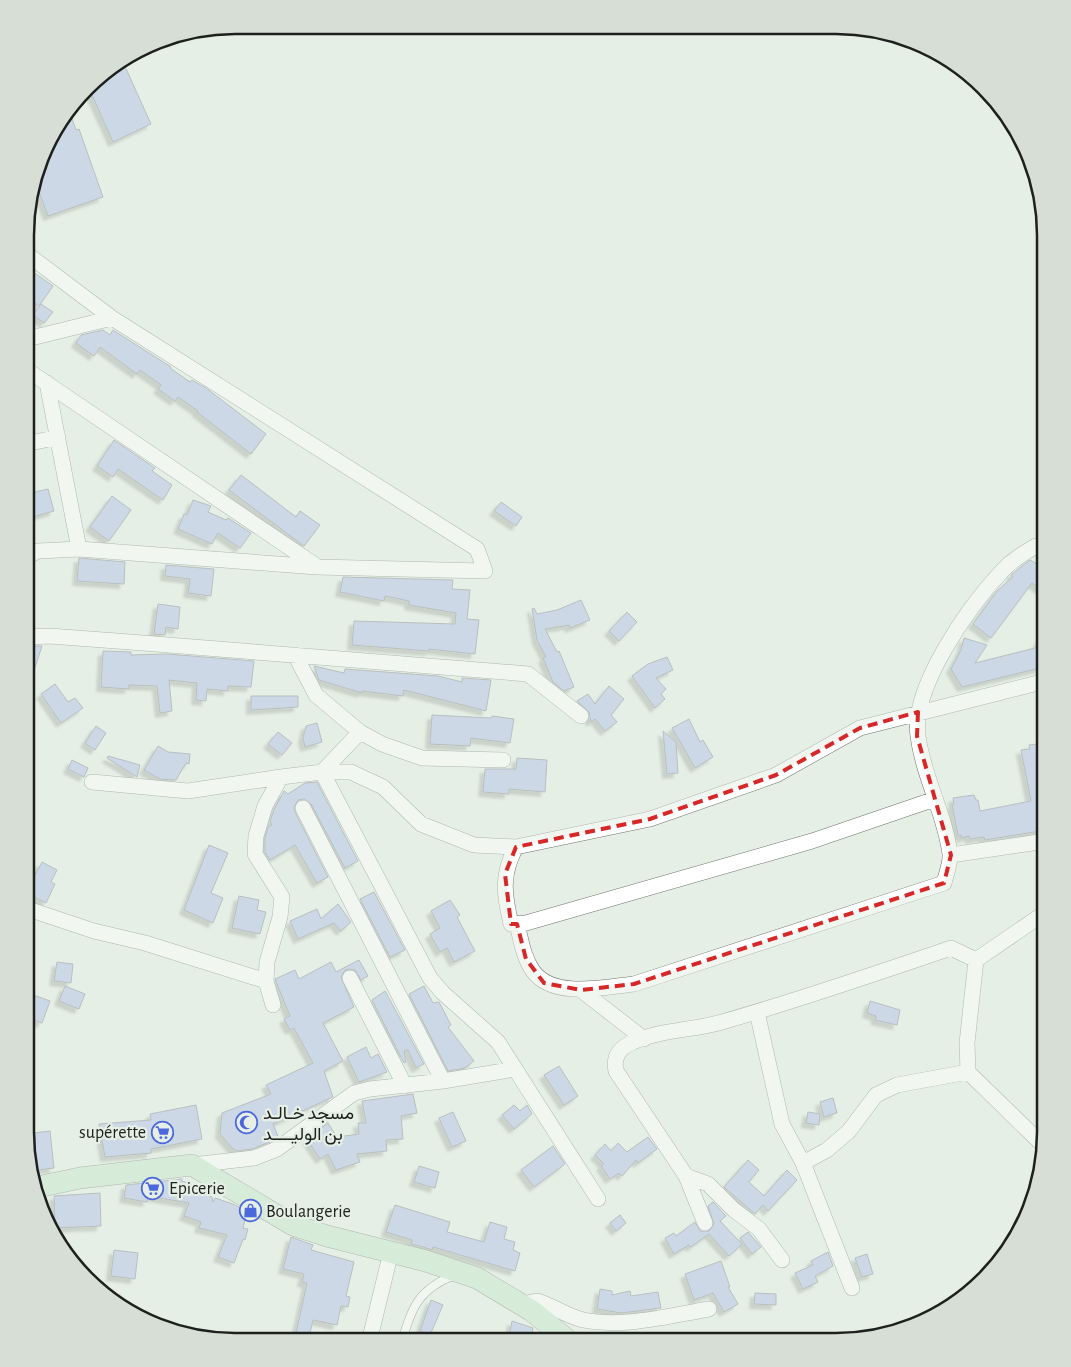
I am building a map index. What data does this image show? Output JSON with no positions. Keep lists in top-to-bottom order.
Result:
{
  "places": {
    "mosque": ["مسجد خـالـد بن الوليــــد"],
    "supermarket": ["supérette", "Epicerie"],
    "shop": ["Boulangerie"]
  }
}
